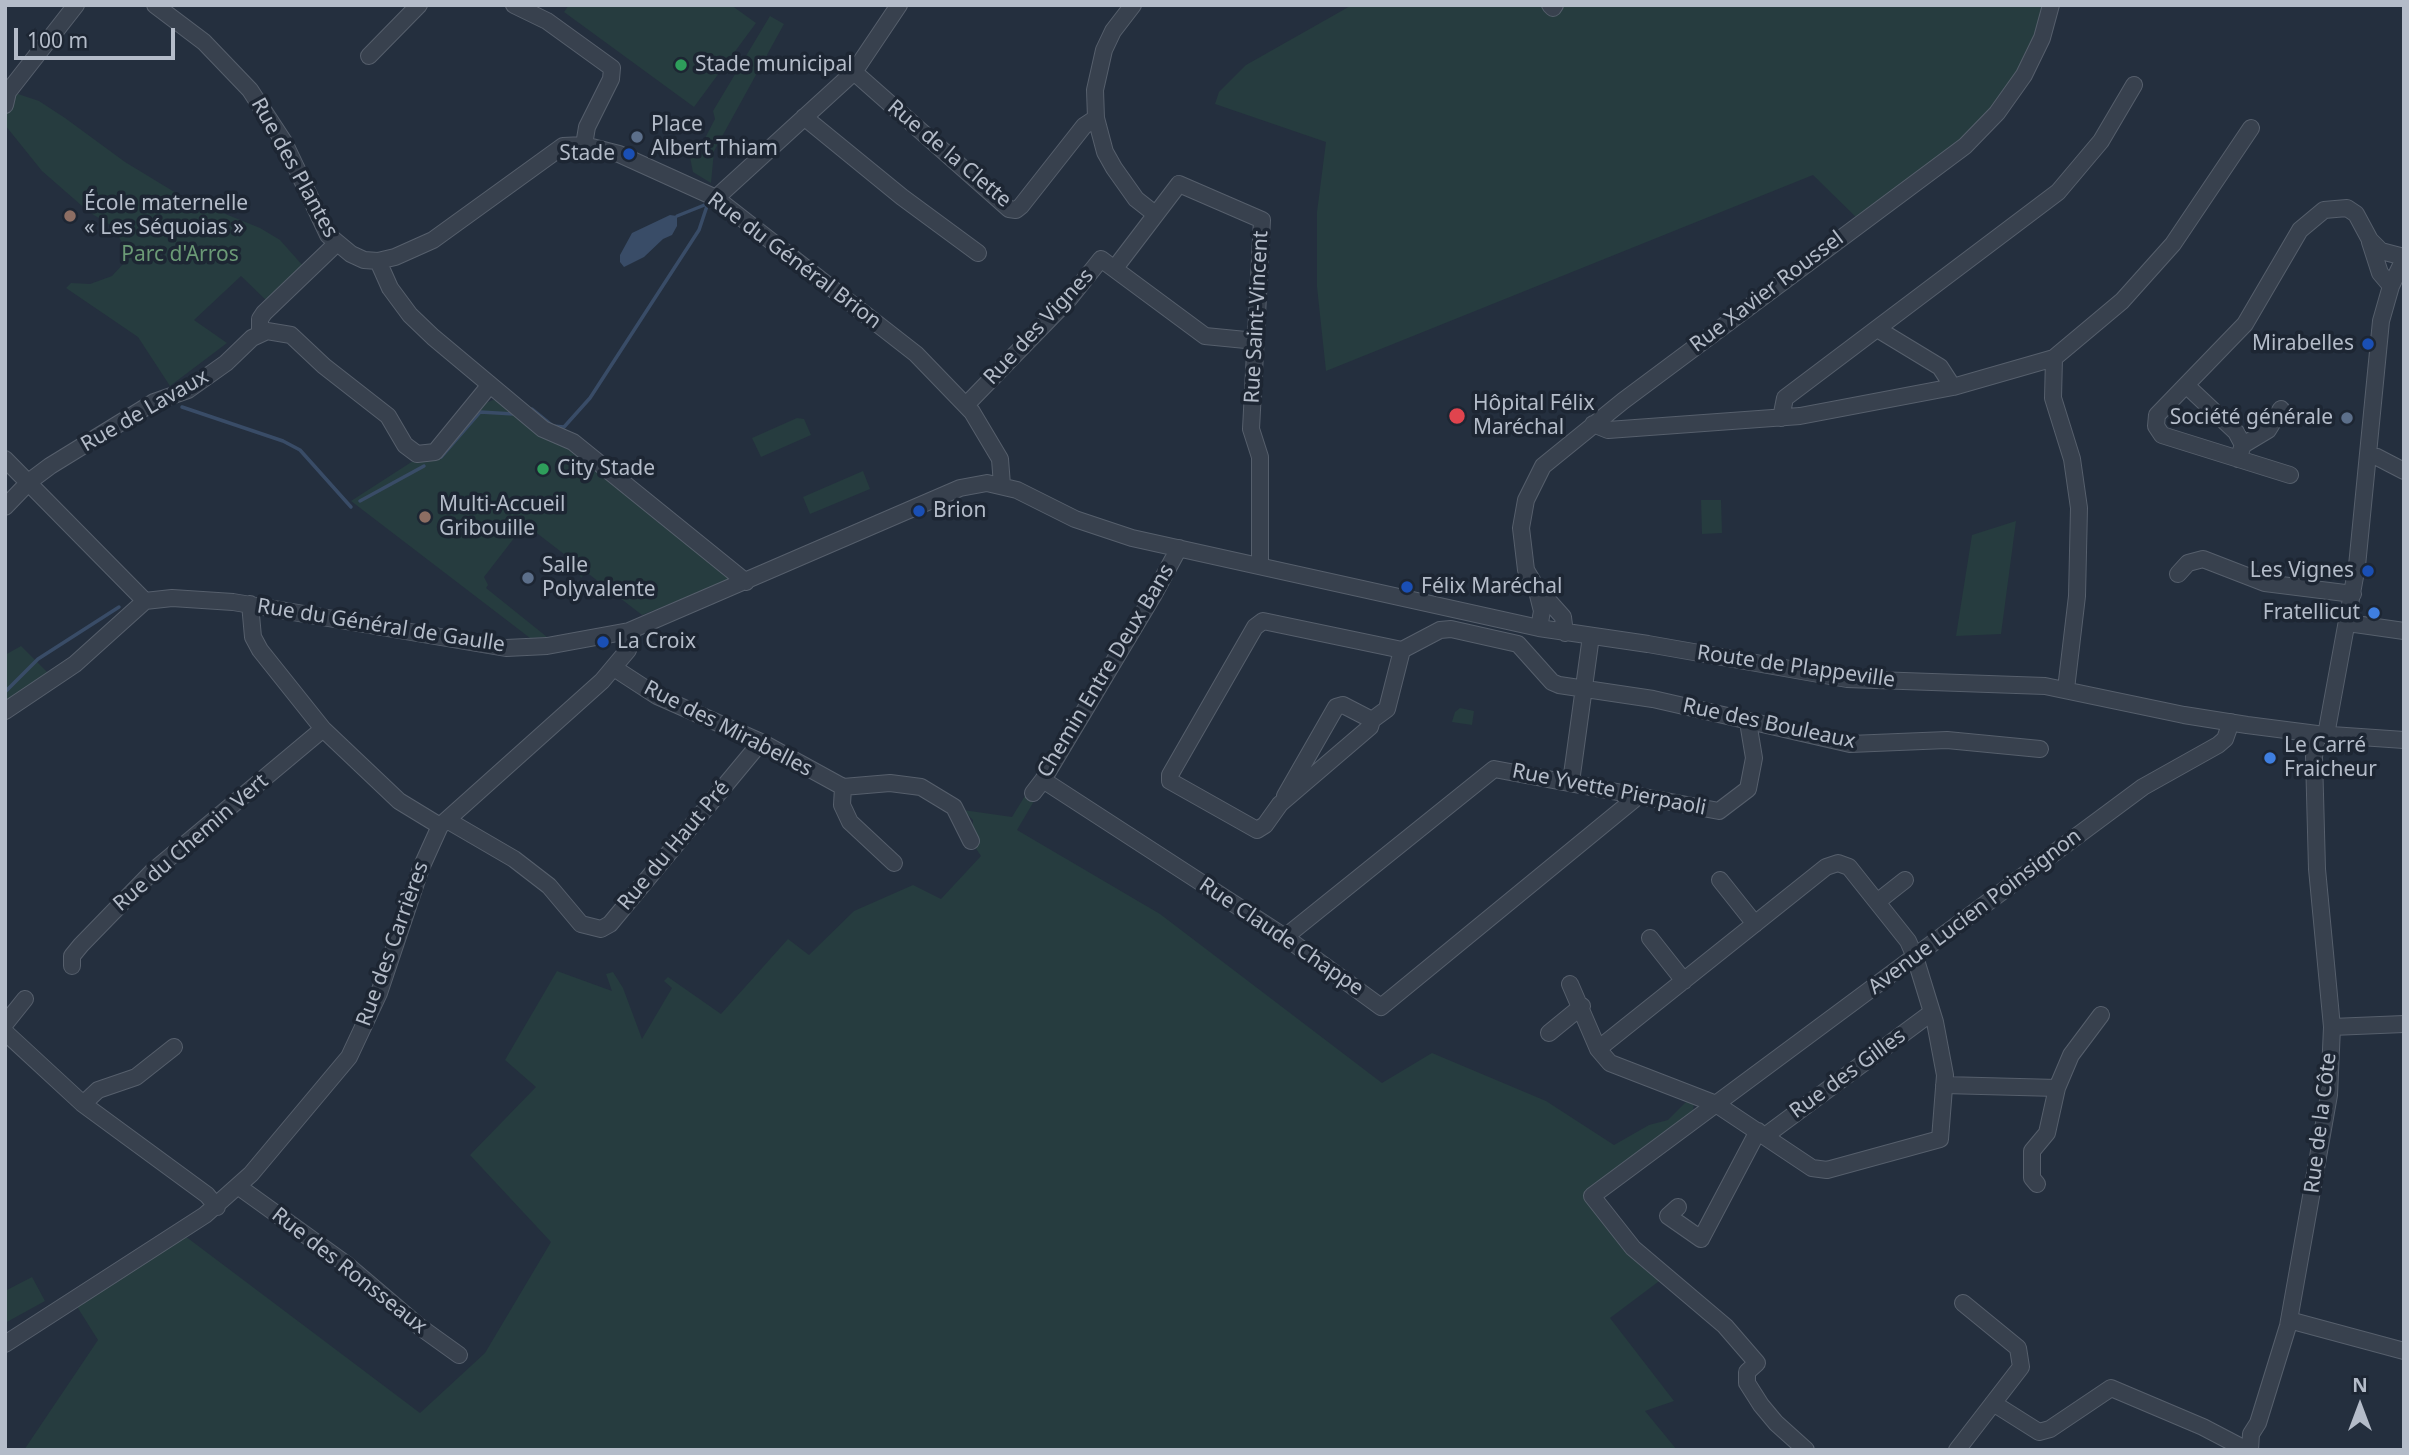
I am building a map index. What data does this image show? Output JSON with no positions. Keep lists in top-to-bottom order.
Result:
{
  "streets": {
    "street": [
      "Rue de la Clette",
      "Rue des Plantes",
      "Rue du Général Brion",
      "Rue Xavier Roussel",
      "Rue Saint-Vincent",
      "Rue des Vignes",
      "Rue de Lavaux",
      "Rue du Général de Gaulle",
      "Route de Plappeville",
      "Chemin Entre Deux Bans",
      "Rue des Bouleaux",
      "Rue des Mirabelles",
      "Rue Yvette Pierpaoli",
      "Rue du Chemin Vert",
      "Rue du Haut Pré",
      "Avenue Lucien Poinsignon",
      "Rue Claude Chappe",
      "Rue des Carrières",
      "Rue des Gilles",
      "Rue de la Côte",
      "Rue des Ronsseaux"
    ]
  },
  "crossings": [
    ["Rue des Plantes", "Rue de Lavaux"],
    ["Rue du Général Brion", "Rue des Vignes"],
    ["Rue du Général Brion", "Rue du Général de Gaulle"],
    ["Rue Xavier Roussel", "Route de Plappeville"],
    ["Rue Saint-Vincent", "Rue des Vignes"],
    ["Rue Saint-Vincent", "Rue du Général de Gaulle"],
    ["Rue du Général de Gaulle", "Route de Plappeville"],
    ["Rue du Général de Gaulle", "Chemin Entre Deux Bans"],
    ["Rue du Général de Gaulle", "Rue du Haut Pré"],
    ["Rue du Général de Gaulle", "Rue des Carrières"],
    ["Route de Plappeville", "Avenue Lucien Poinsignon"],
    ["Route de Plappeville", "Rue de la Côte"],
    ["Chemin Entre Deux Bans", "Rue Claude Chappe"],
    ["Rue des Bouleaux", "Rue Yvette Pierpaoli"],
    ["Rue des Mirabelles", "Rue du Haut Pré"],
    ["Rue des Mirabelles", "Rue des Carrières"],
    ["Rue Yvette Pierpaoli", "Rue Claude Chappe"],
    ["Rue du Chemin Vert", "Rue du Haut Pré"],
    ["Rue du Haut Pré", "Rue des Carrières"],
    ["Rue des Carrières", "Rue des Ronsseaux"]
  ],
  "parks": ["Parc d'Arros"],
  "places": [
    "Stade municipal",
    "Place Albert Thiam",
    "Stade",
    "École maternelle « Les Séquoias »",
    "Mirabelles",
    "Hôpital Félix Maréchal",
    "Société générale",
    "City Stade",
    "Brion",
    "Multi-Accueil Gribouille",
    "Les Vignes",
    "Salle Polyvalente",
    "Félix Maréchal",
    "Fratellicut",
    "La Croix",
    "Le Carré Fraicheur"
  ],
  "scale_bar": "100 m",
  "north": "top"
}
